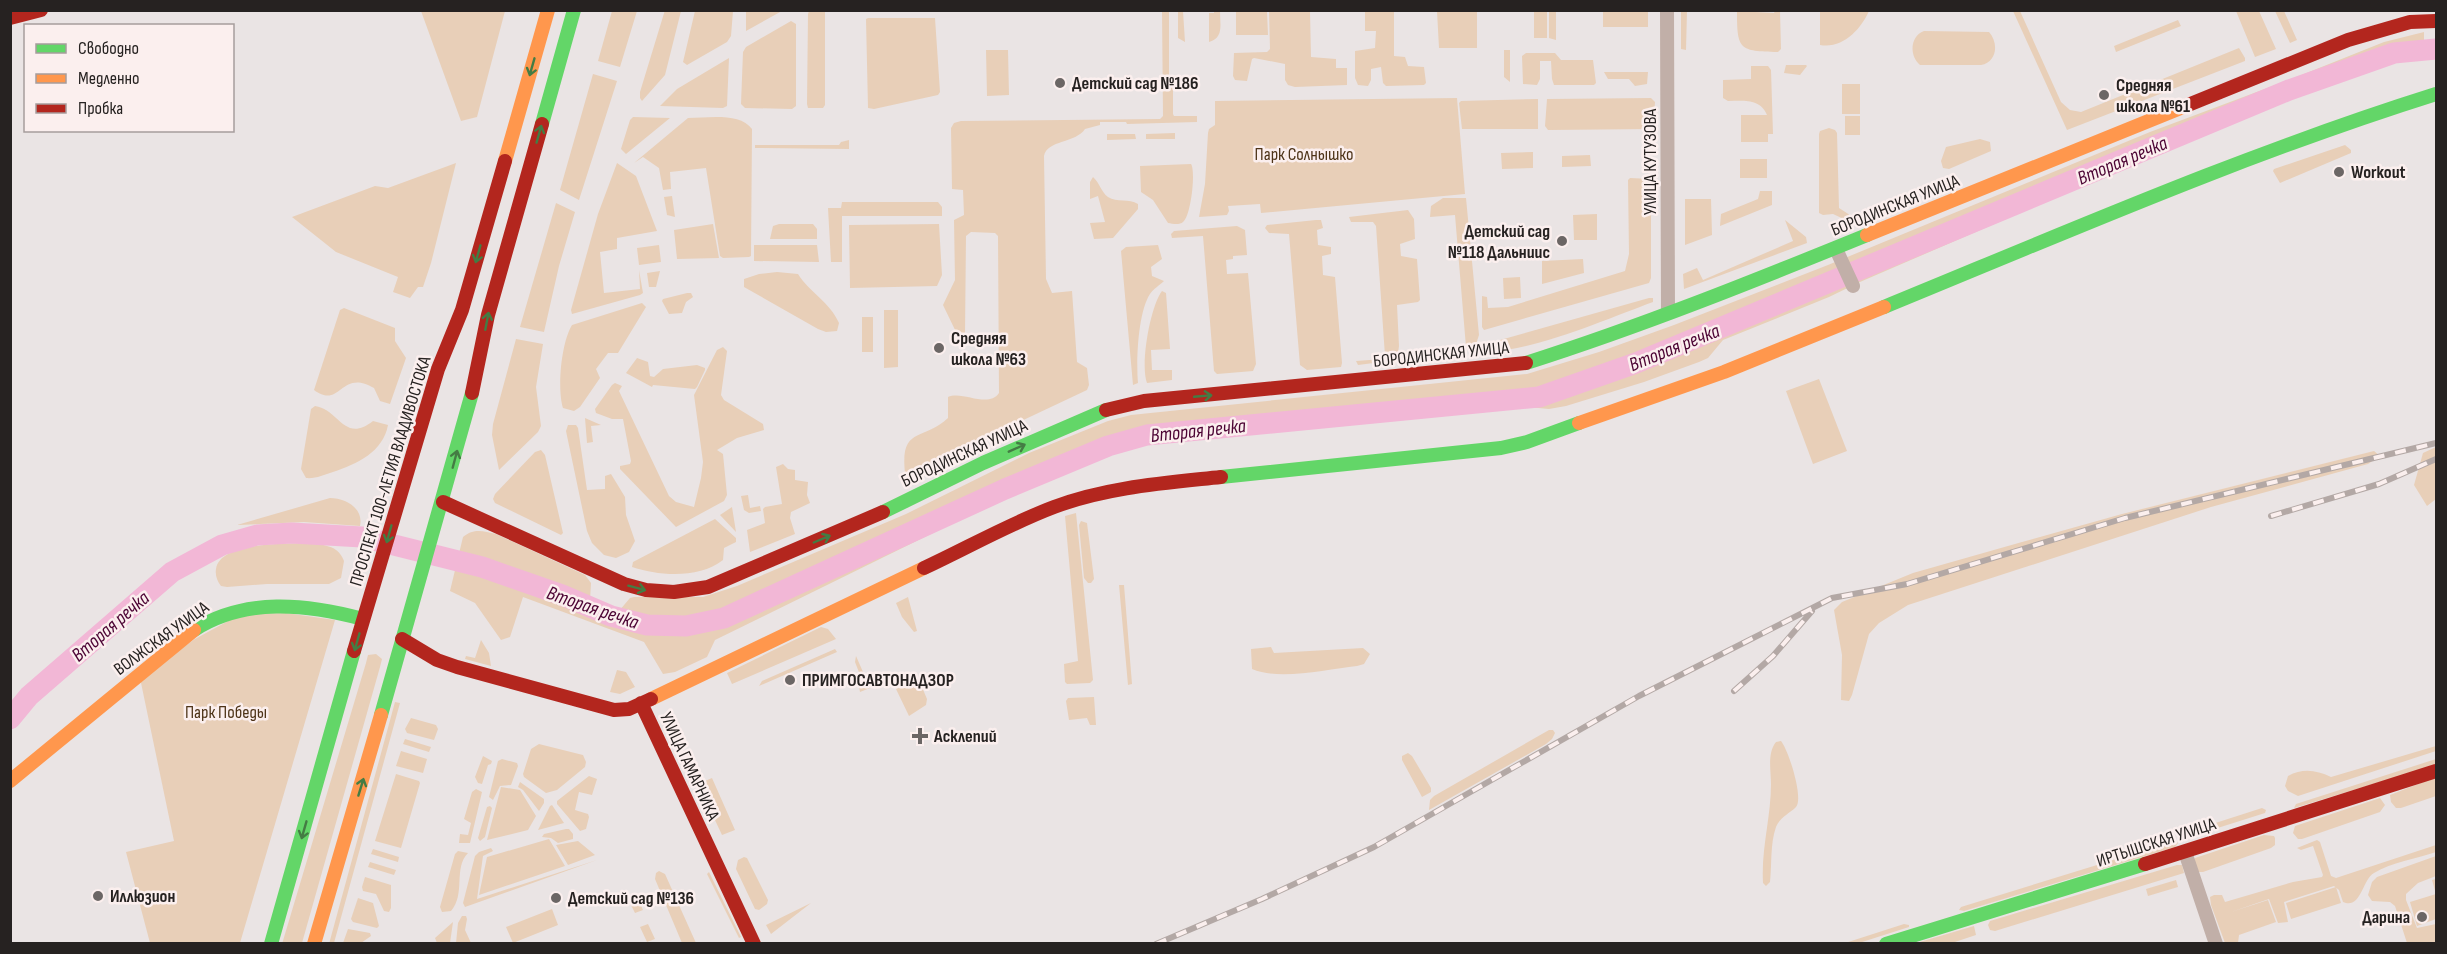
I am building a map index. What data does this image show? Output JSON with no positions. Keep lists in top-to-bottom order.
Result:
{
  "streets": {
    "main road": [
      "БОРОДИНСКАЯ УЛИЦА",
      "ПРОСПЕКТ 100-ЛЕТИЯ ВЛАДИВОСТОКА",
      "ВОЛЖСКАЯ УЛИЦА",
      "УЛИЦА ГАМАРНИКА",
      "ИРТЫШСКАЯ УЛИЦА"
    ],
    "street": ["УЛИЦА КУТУЗОВА"]
  },
  "crossings": [
    ["УЛИЦА КУТУЗОВА", "БОРОДИНСКАЯ УЛИЦА"],
    ["ПРОСПЕКТ 100-ЛЕТИЯ ВЛАДИВОСТОКА", "ВОЛЖСКАЯ УЛИЦА"]
  ],
  "water": ["Вторая речка"],
  "parks": ["Парк Солнышко", "Парк Победы"],
  "places": {
    "other": [
      "Детский сад №186",
      "Средняя школа №61",
      "Workout",
      "Детский сад №118 Дальниис",
      "Средняя школа №63",
      "ПРИМГОСАВТОНАДЗОР",
      "Иллюзион",
      "Детский сад №136",
      "Дарина"
    ],
    "health": ["Асклепий"]
  },
  "legend": ["Свободно", "Медленно", "Пробка"]
}
